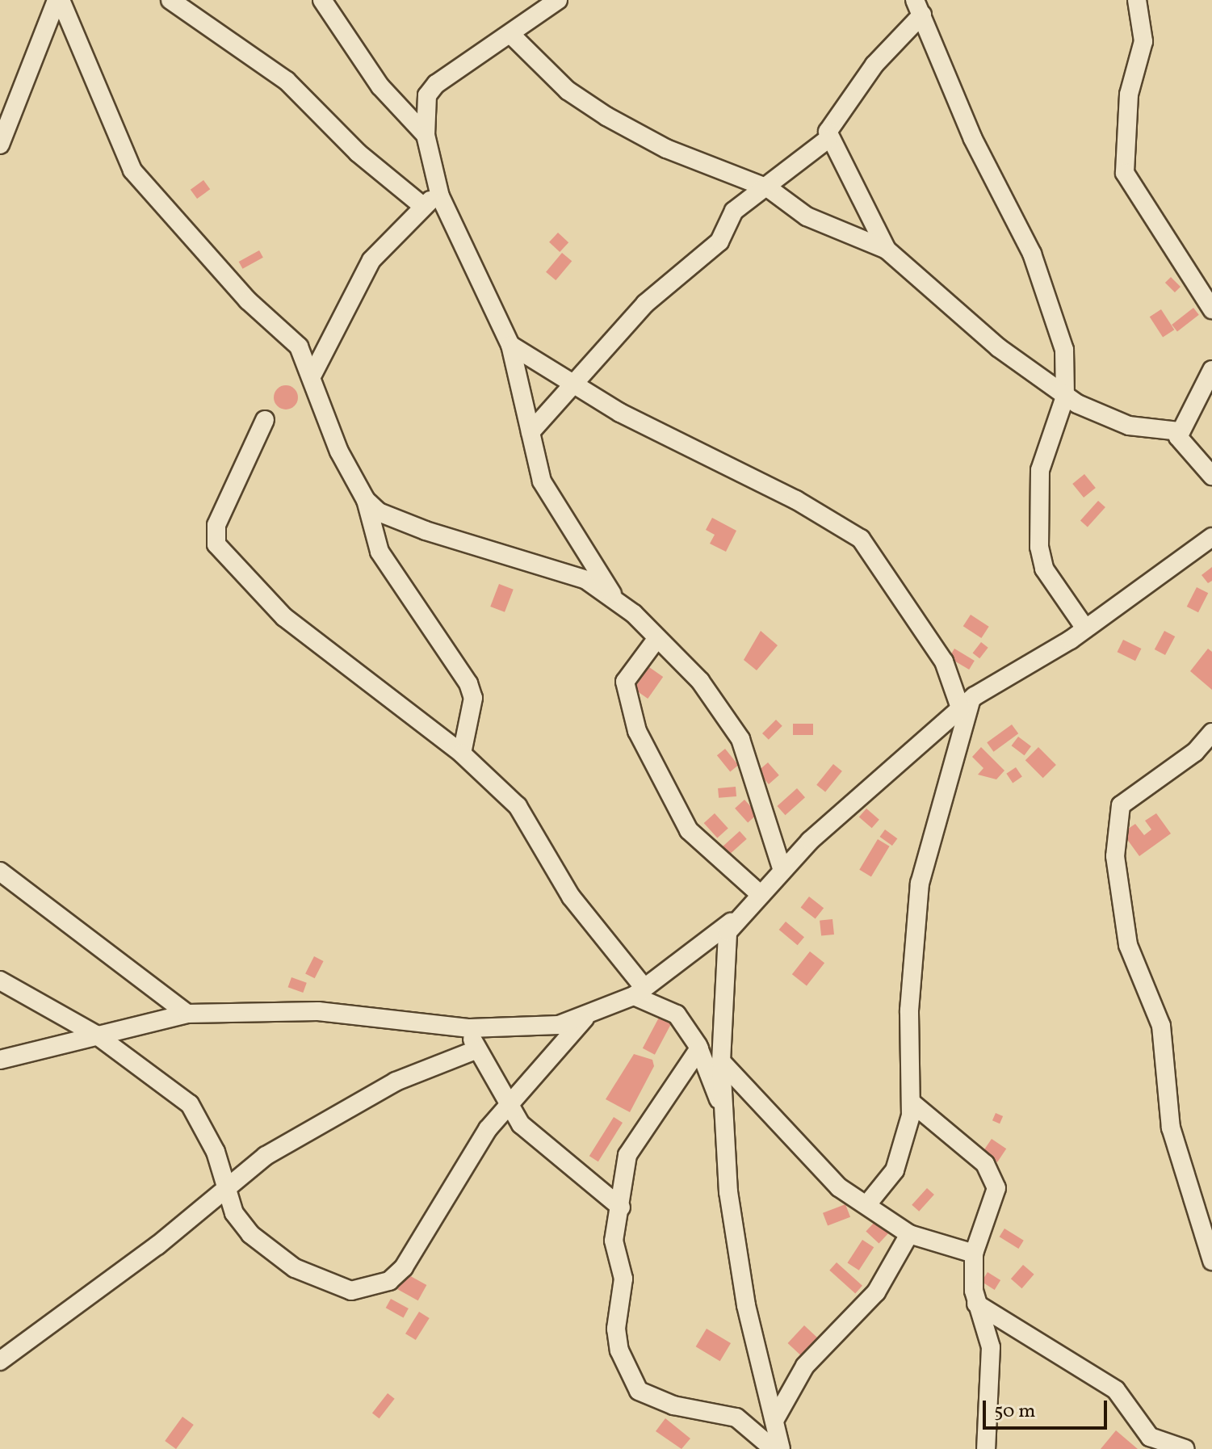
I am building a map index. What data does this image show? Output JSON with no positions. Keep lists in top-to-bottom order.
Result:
{
  "scale_bar": "50 m"
}
